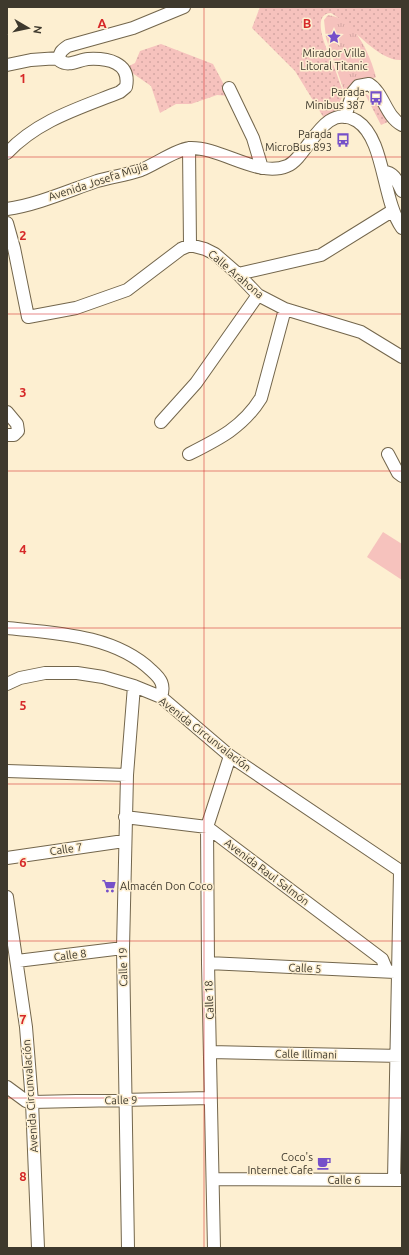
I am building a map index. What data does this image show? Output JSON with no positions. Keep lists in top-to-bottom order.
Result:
{
  "streets": {
    "street": [
      "Avenida Josefa Mujía",
      "Calle Arahona",
      "Avenida Circunvalación",
      "Calle 7",
      "Avenida Raul Salmón",
      "Calle 8",
      "Calle 19",
      "Calle 5",
      "Calle 18",
      "Calle Illimani",
      "Calle 9",
      "Calle 6"
    ]
  },
  "crossings": [
    ["Avenida Circunvalación", "Calle 8"],
    ["Avenida Circunvalación", "Calle 19"],
    ["Avenida Circunvalación", "Calle 18"],
    ["Avenida Circunvalación", "Calle 9"],
    ["Calle 7", "Calle 19"],
    ["Avenida Raul Salmón", "Calle 19"],
    ["Avenida Raul Salmón", "Calle 5"],
    ["Avenida Raul Salmón", "Calle 18"],
    ["Calle 8", "Calle 19"],
    ["Calle 19", "Calle 9"],
    ["Calle 5", "Calle 18"],
    ["Calle 18", "Calle Illimani"],
    ["Calle 18", "Calle 9"],
    ["Calle 18", "Calle 6"]
  ],
  "places": {
    "place": ["Mirador Villa Litoral Titanic"],
    "bus stop": ["Parada Minibus 387", "Parada MicroBus 893"],
    "supermarket": ["Almacén Don Coco"],
    "cafe": ["Coco's Internet Cafe"]
  },
  "north": "right",
  "grid": {
    "columns": ["A", "B"],
    "rows": [
      "1",
      "2",
      "3",
      "4",
      "5",
      "6",
      "7",
      "8"
    ]
  }
}
